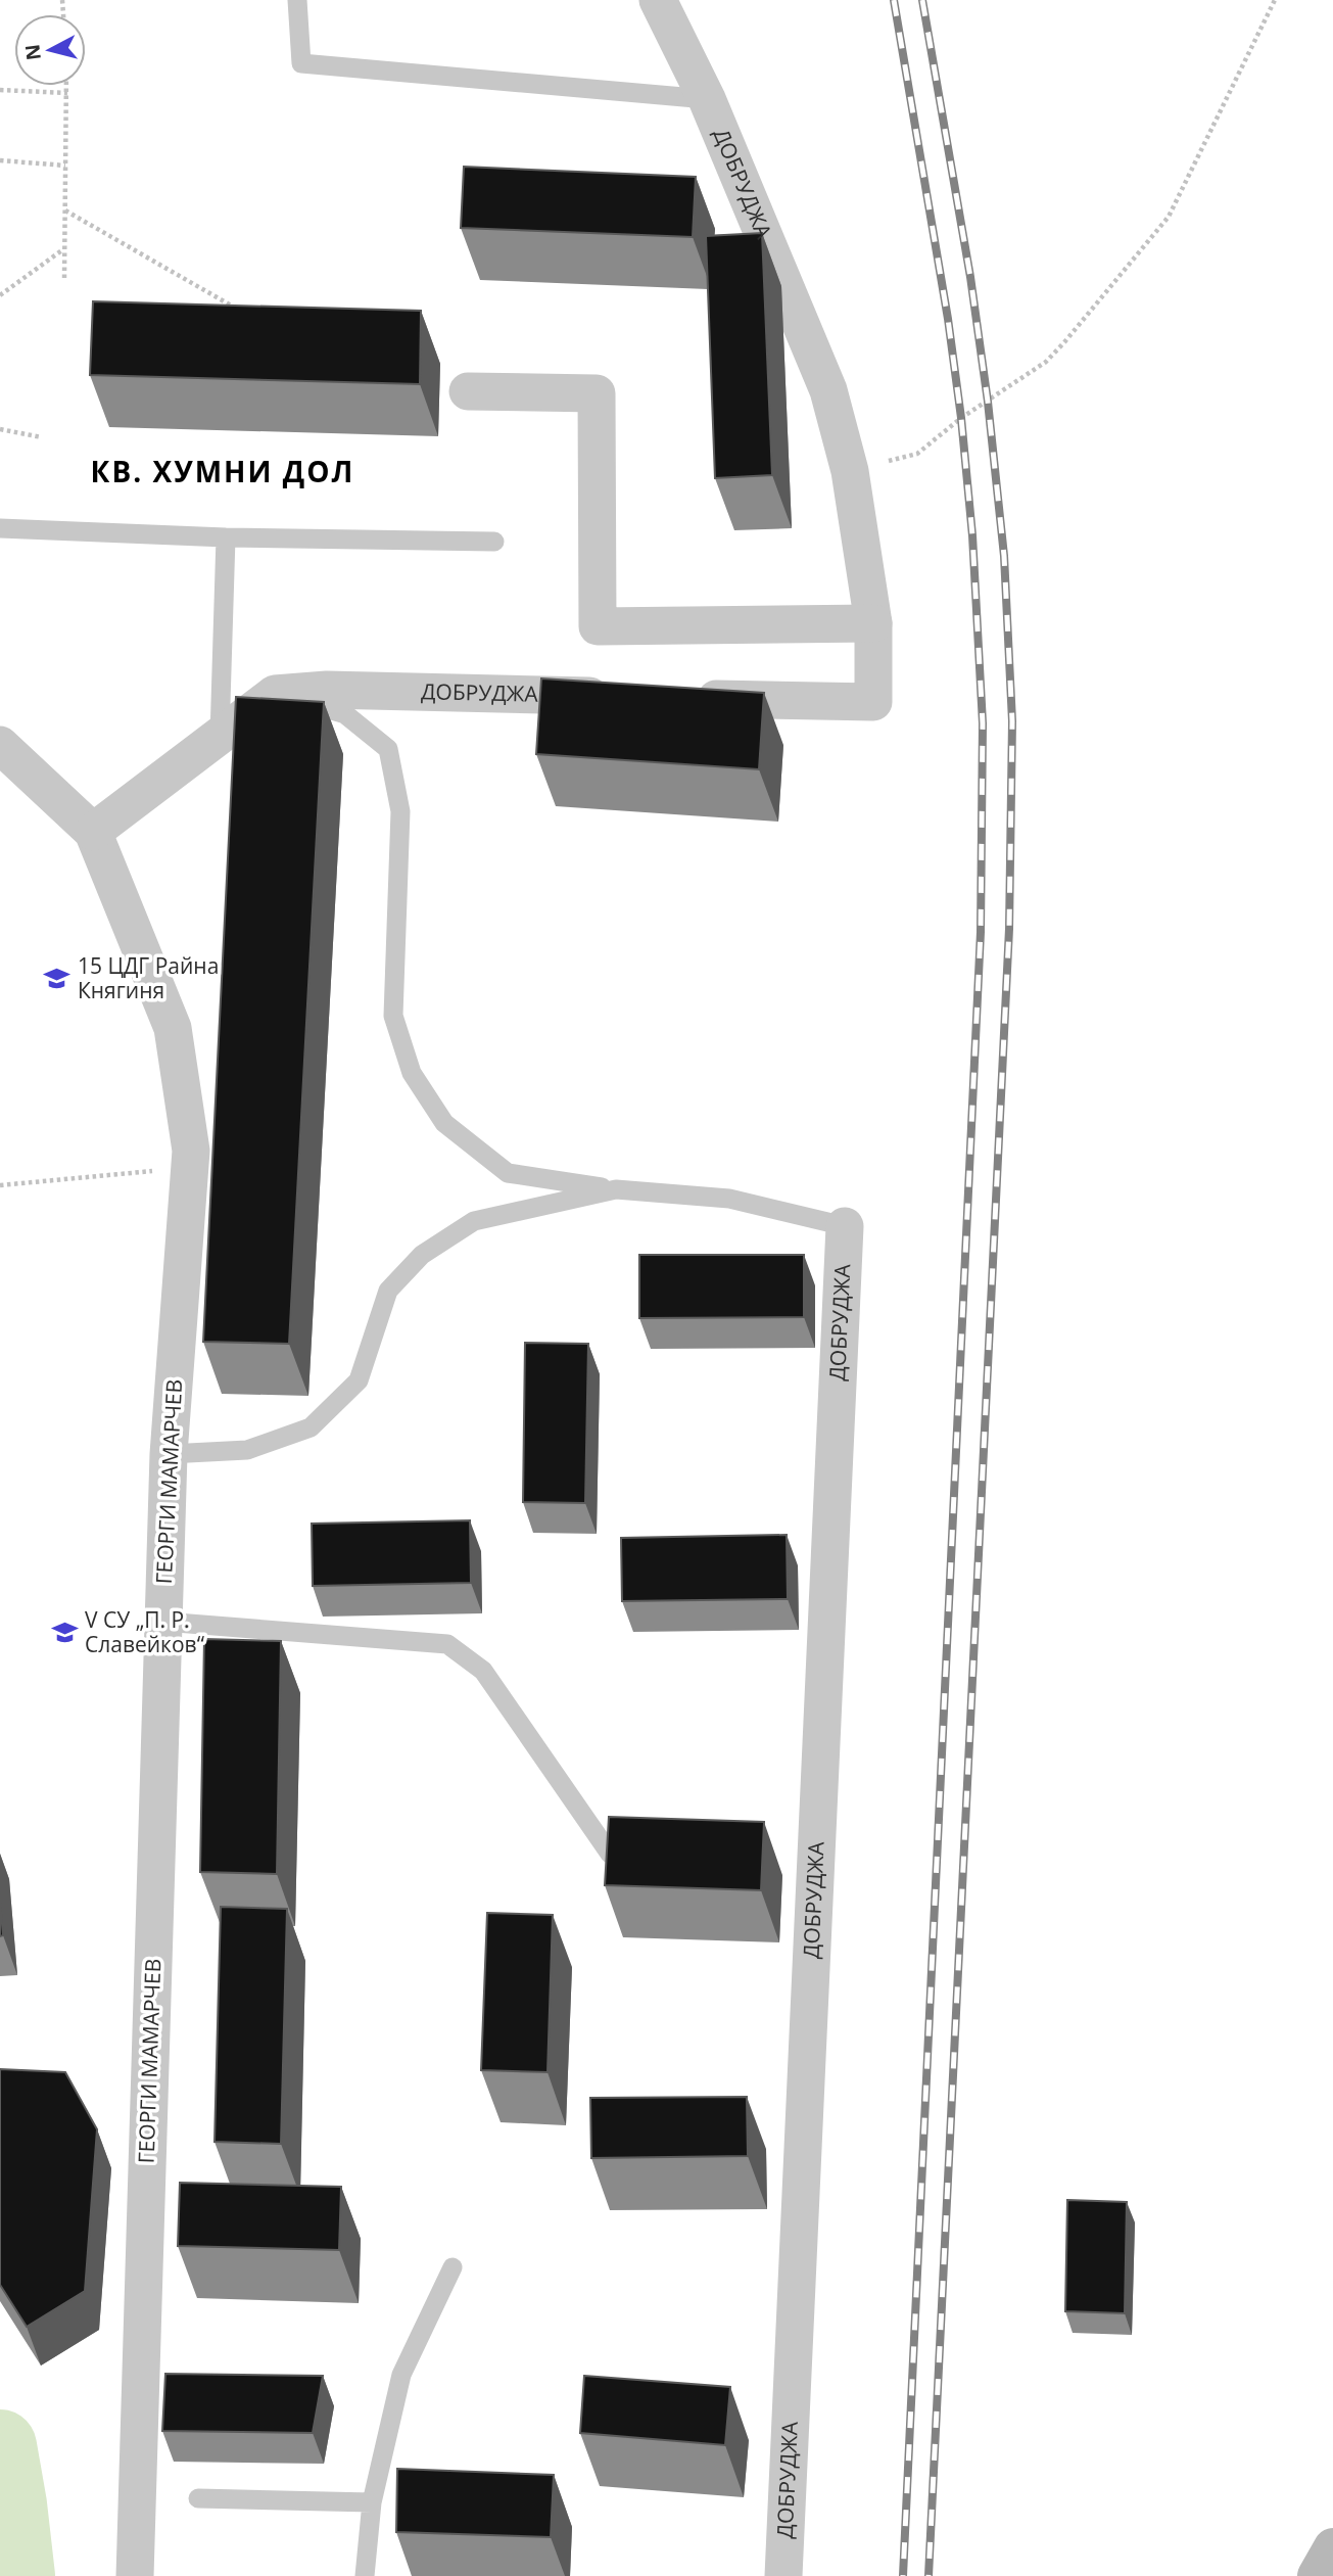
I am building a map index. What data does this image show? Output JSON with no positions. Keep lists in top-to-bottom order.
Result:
{
  "streets": {
    "street": ["ДОБРУДЖА", "ГЕОРГИ МАМАРЧЕВ"]
  },
  "districts": ["КВ. ХУМНИ ДОЛ"],
  "places": {
    "school or university": ["15 ЦДГ Райна Княгиня", "V СУ „П. Р. Славейков“"]
  },
  "north": "left"
}
